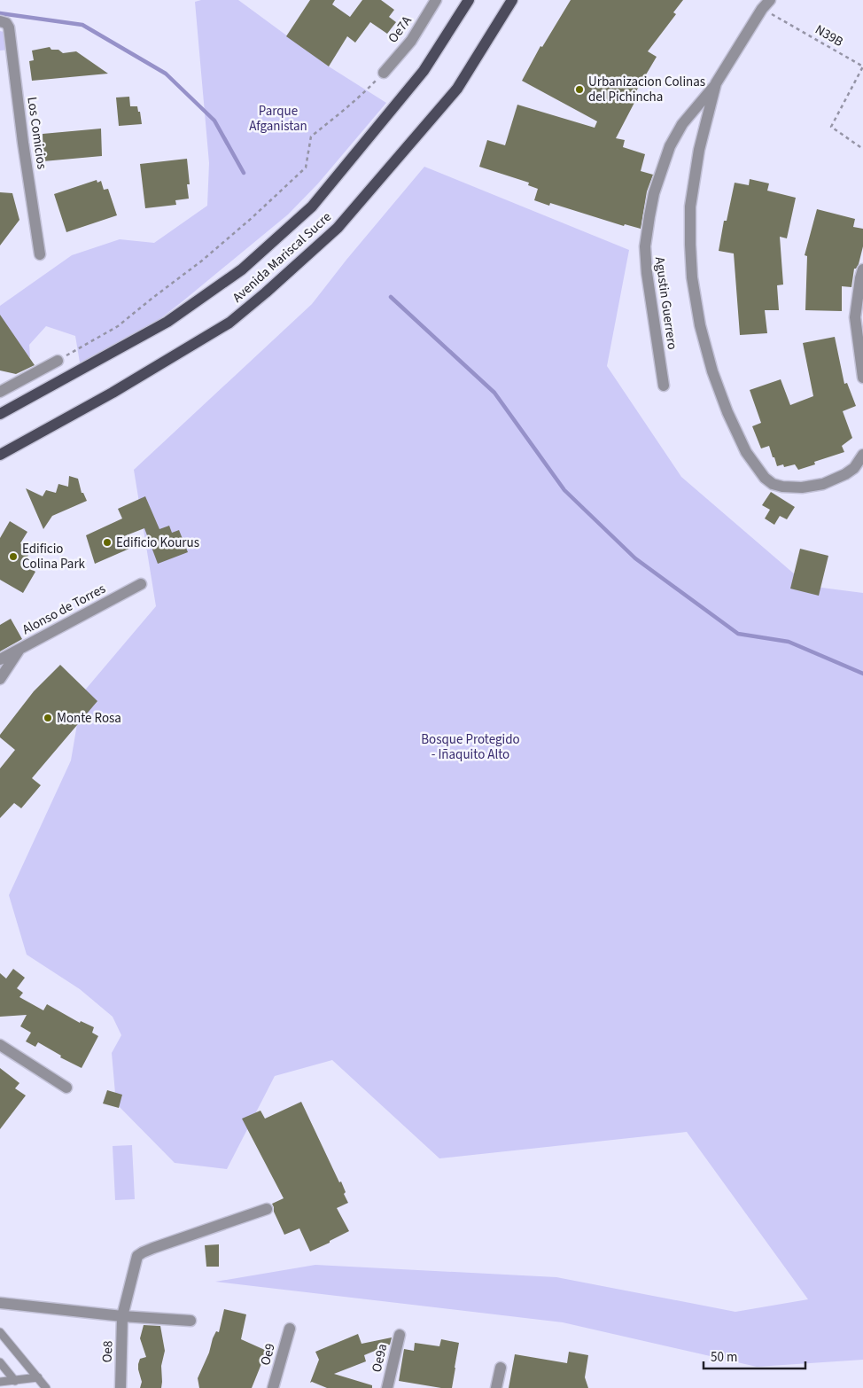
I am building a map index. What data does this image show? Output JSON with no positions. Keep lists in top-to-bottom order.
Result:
{
  "streets": {
    "main road": ["Avenida Mariscal Sucre"],
    "street": [
      "Oe7A",
      "Los Comicios",
      "Agustin Guerrero",
      "Alonso de Torres",
      "Oe8",
      "Oe9",
      "Oe9a"
    ],
    "path": ["N39B"]
  },
  "parks": ["Parque Afganistan", "Bosque Protegido - Iñaquito Alto"],
  "places": [
    "Urbanizacion Colinas del Pichincha",
    "Edificio Kourus",
    "Edificio Colina Park",
    "Monte Rosa"
  ],
  "scale_bar": "50 m"
}
